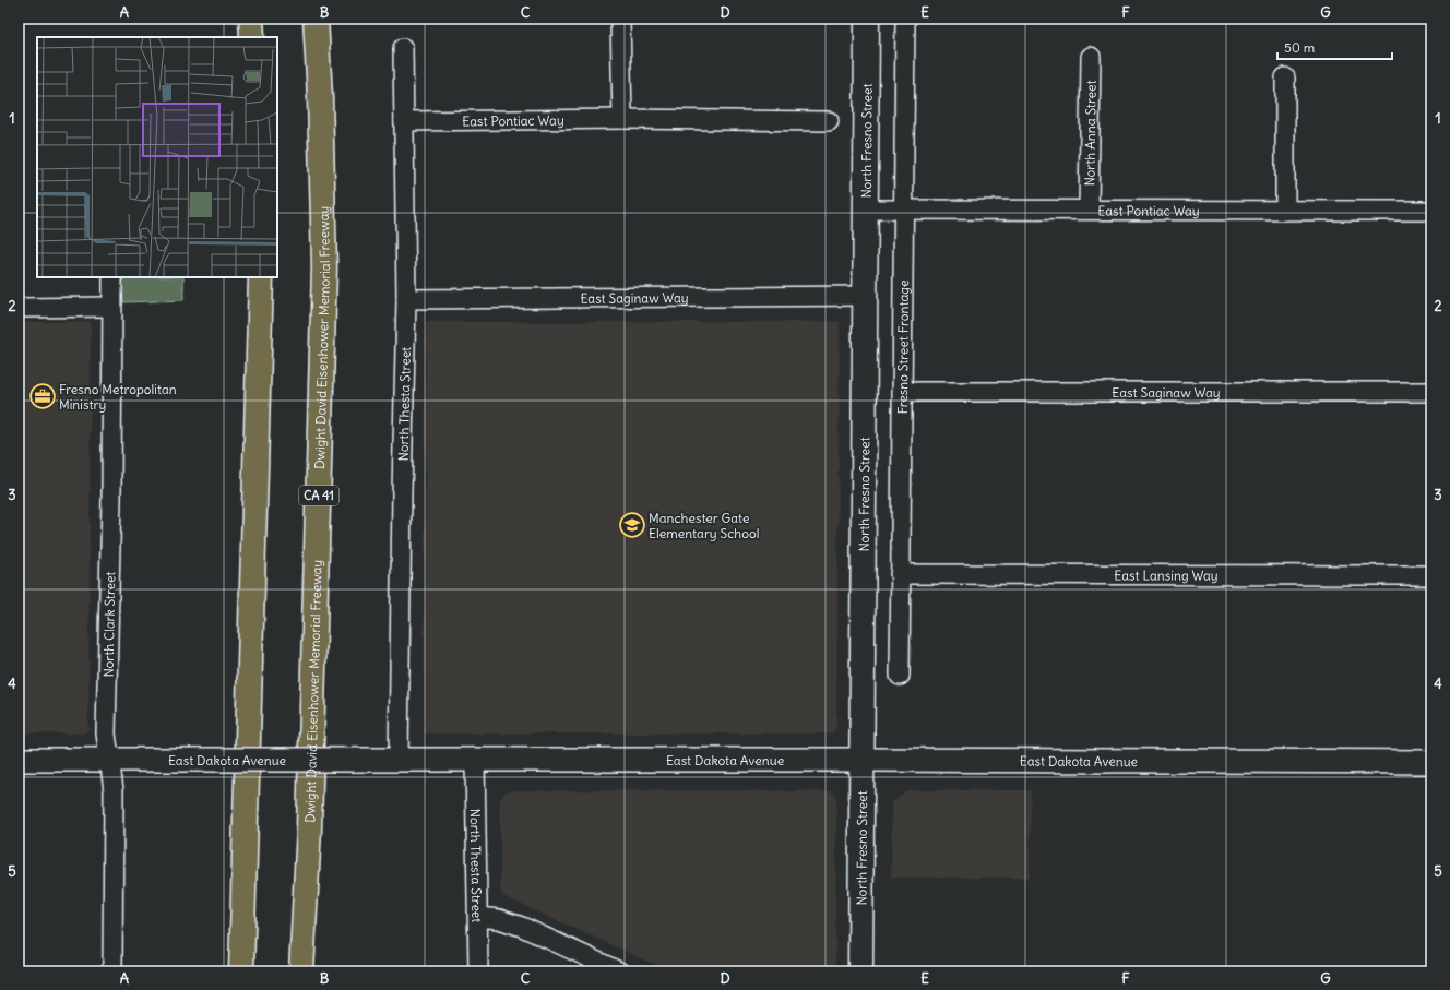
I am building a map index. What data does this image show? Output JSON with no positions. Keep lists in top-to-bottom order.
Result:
{
  "streets": {
    "highway": ["Dwight David Eisenhower Memorial Freeway", "CA 41"],
    "main road": ["North Fresno Street"],
    "street": [
      "East Pontiac Way",
      "North Anna Street",
      "East Saginaw Way",
      "Fresno Street Frontage",
      "North Thesta Street",
      "East Lansing Way",
      "North Clark Street",
      "East Dakota Avenue"
    ]
  },
  "crossings": [
    ["East Pontiac Way", "North Anna Street"],
    ["East Pontiac Way", "North Fresno Street"],
    ["East Pontiac Way", "Fresno Street Frontage"],
    ["East Pontiac Way", "North Thesta Street"],
    ["North Fresno Street", "East Saginaw Way"],
    ["North Fresno Street", "East Dakota Avenue"],
    ["East Saginaw Way", "Fresno Street Frontage"],
    ["East Saginaw Way", "North Thesta Street"],
    ["Fresno Street Frontage", "East Lansing Way"],
    ["North Thesta Street", "East Dakota Avenue"],
    ["North Clark Street", "East Dakota Avenue"]
  ],
  "places": {
    "office": ["Fresno Metropolitan Ministry"],
    "school or university": ["Manchester Gate Elementary School"]
  },
  "scale_bar": "50 m",
  "grid": {
    "columns": [
      "A",
      "B",
      "C",
      "D",
      "E",
      "F",
      "G"
    ],
    "rows": [
      "1",
      "2",
      "3",
      "4",
      "5"
    ]
  }
}
